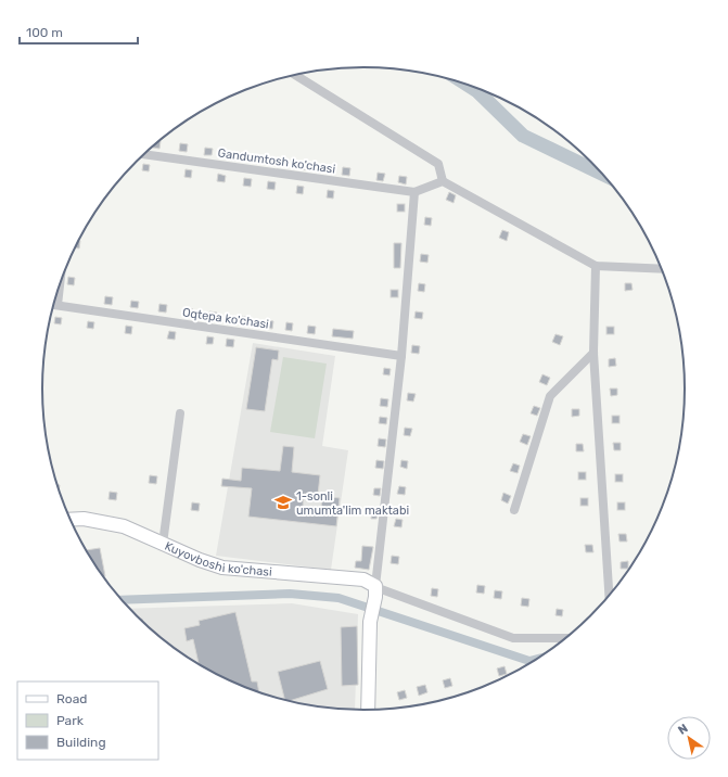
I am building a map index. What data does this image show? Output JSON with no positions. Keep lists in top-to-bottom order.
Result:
{
  "streets": {
    "main road": ["Kuyovboshi ko'chasi"],
    "street": ["Gandumtosh ko'chasi", "Oqtepa ko'chasi"]
  },
  "places": {
    "school or university": ["1-sonli umumta'lim maktabi"]
  },
  "legend": ["Road", "Park", "Building"],
  "scale_bar": "100 m",
  "north": "top left"
}
